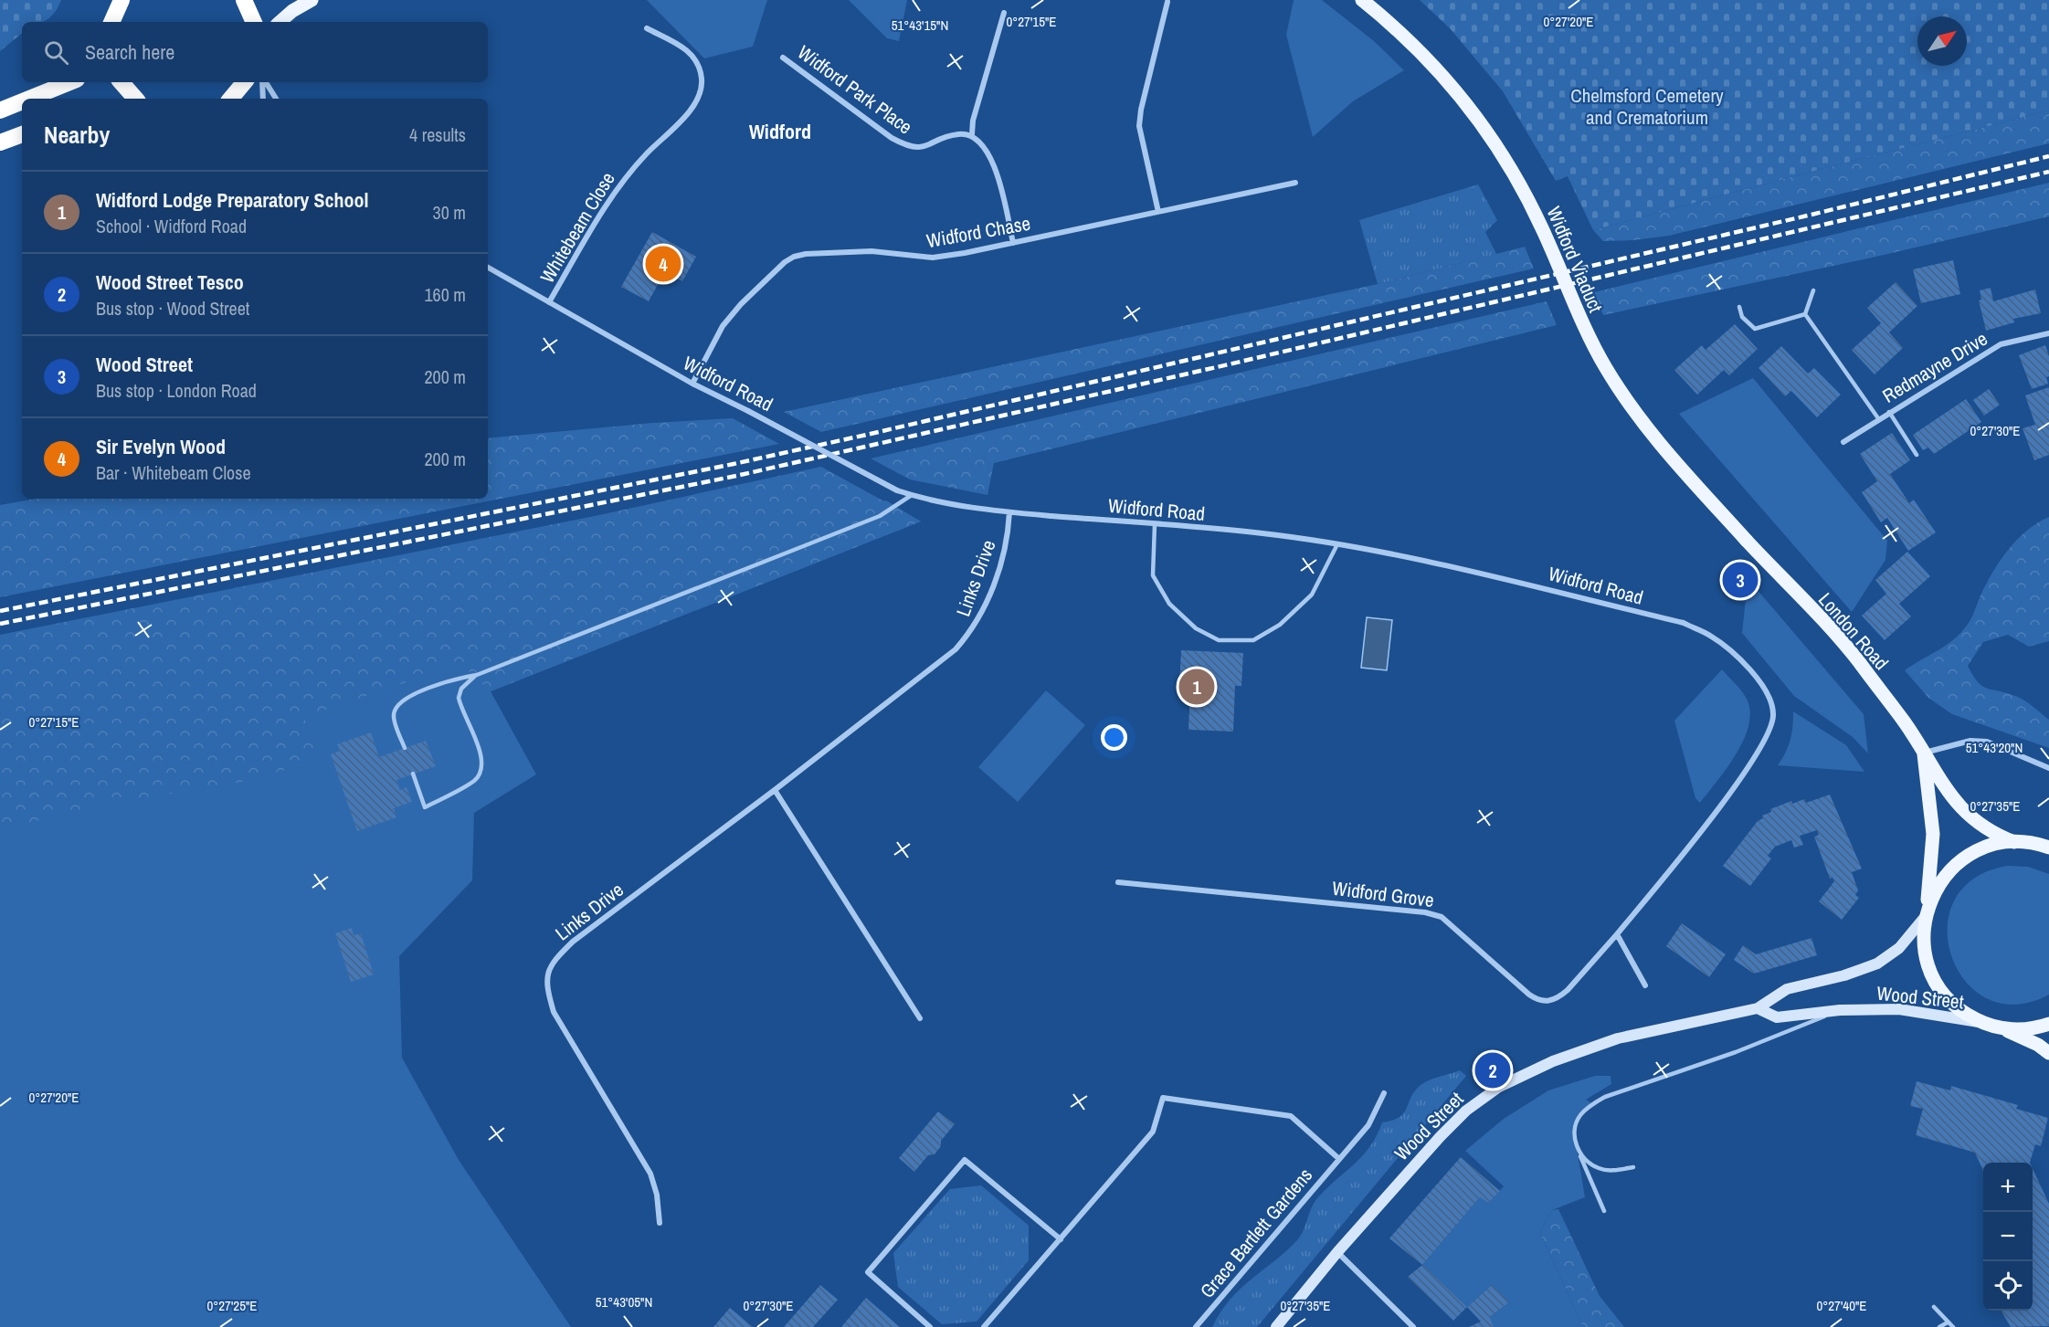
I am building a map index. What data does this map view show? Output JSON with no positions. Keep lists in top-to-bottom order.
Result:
{
  "streets": {
    "main road": ["Widford Viaduct", "London Road", "Wood Street"],
    "street": [
      "Widford Park Place",
      "Whitebeam Close",
      "Widford Chase",
      "Redmayne Drive",
      "Widford Road",
      "Links Drive",
      "Widford Grove",
      "Grace Bartlett Gardens"
    ]
  },
  "crossings": [
    ["Whitebeam Close", "Widford Road"],
    ["Widford Chase", "Widford Road"],
    ["Widford Viaduct", "London Road"],
    ["Widford Road", "Links Drive"],
    ["Widford Road", "Widford Grove"],
    ["London Road", "Wood Street"]
  ],
  "districts": ["Widford"],
  "parks": ["Chelmsford Cemetery and Crematorium"],
  "north": "top right",
  "page": {
    "search": "Search here",
    "heading": ["Nearby", "4 results"],
    "list": [
      {
        "mark": "1",
        "name": "Widford Lodge Preparatory School",
        "note": "School · Widford Road",
        "value": "30 m"
      },
      {
        "mark": "2",
        "name": "Wood Street Tesco",
        "note": "Bus stop · Wood Street",
        "value": "160 m"
      },
      {
        "mark": "3",
        "name": "Wood Street",
        "note": "Bus stop · London Road",
        "value": "200 m"
      },
      {
        "mark": "4",
        "name": "Sir Evelyn Wood",
        "note": "Bar · Whitebeam Close",
        "value": "200 m"
      }
    ],
    "pins": [
      "4",
      "3",
      "1",
      "2"
    ],
    "map_buttons": ["+", "−"]
  },
  "coordinates": [
    "0°27'20\"E",
    "0°27'15\"E",
    "51°43'15\"N",
    "0°27'30\"E",
    "51°43'20\"N",
    "0°27'35\"E",
    "51°43'05\"N",
    "0°27'25\"E",
    "0°27'40\"E"
  ]
}
